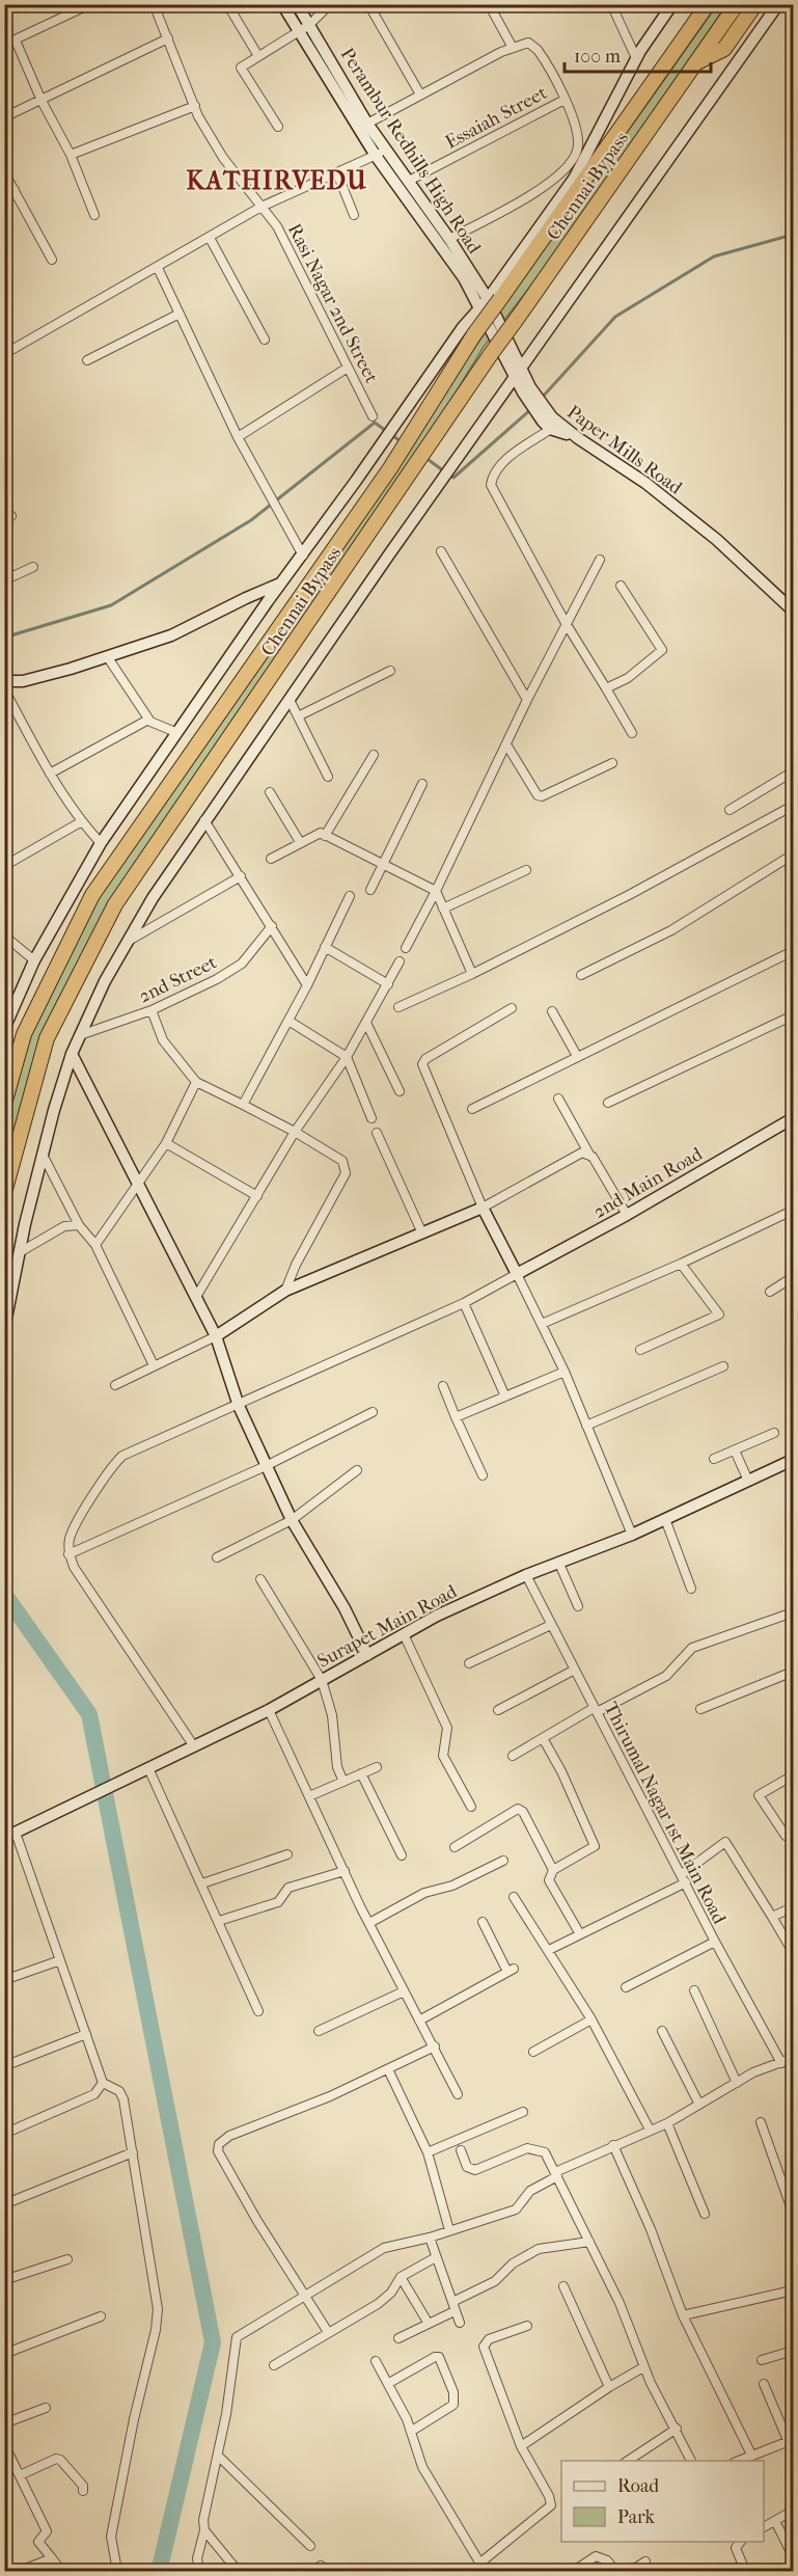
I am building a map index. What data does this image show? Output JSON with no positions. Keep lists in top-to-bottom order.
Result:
{
  "streets": {
    "highway": ["Chennai Bypass"],
    "street": [
      "Essaiah Street",
      "Perambur Redhills High Road",
      "Rasi Nagar 2nd Street",
      "Paper Mills Road",
      "2nd Street",
      "2nd Main Road",
      "Surapet Main Road",
      "Thirumal Nagar 1st Main Road"
    ]
  },
  "crossings": [
    ["Essaiah Street", "Perambur Redhills High Road"],
    ["Perambur Redhills High Road", "Chennai Bypass"],
    ["Perambur Redhills High Road", "Paper Mills Road"],
    ["Chennai Bypass", "Paper Mills Road"],
    ["Surapet Main Road", "Thirumal Nagar 1st Main Road"]
  ],
  "districts": ["KATHIRVEDU"],
  "legend": ["Road", "Park"],
  "scale_bar": "100 m"
}
